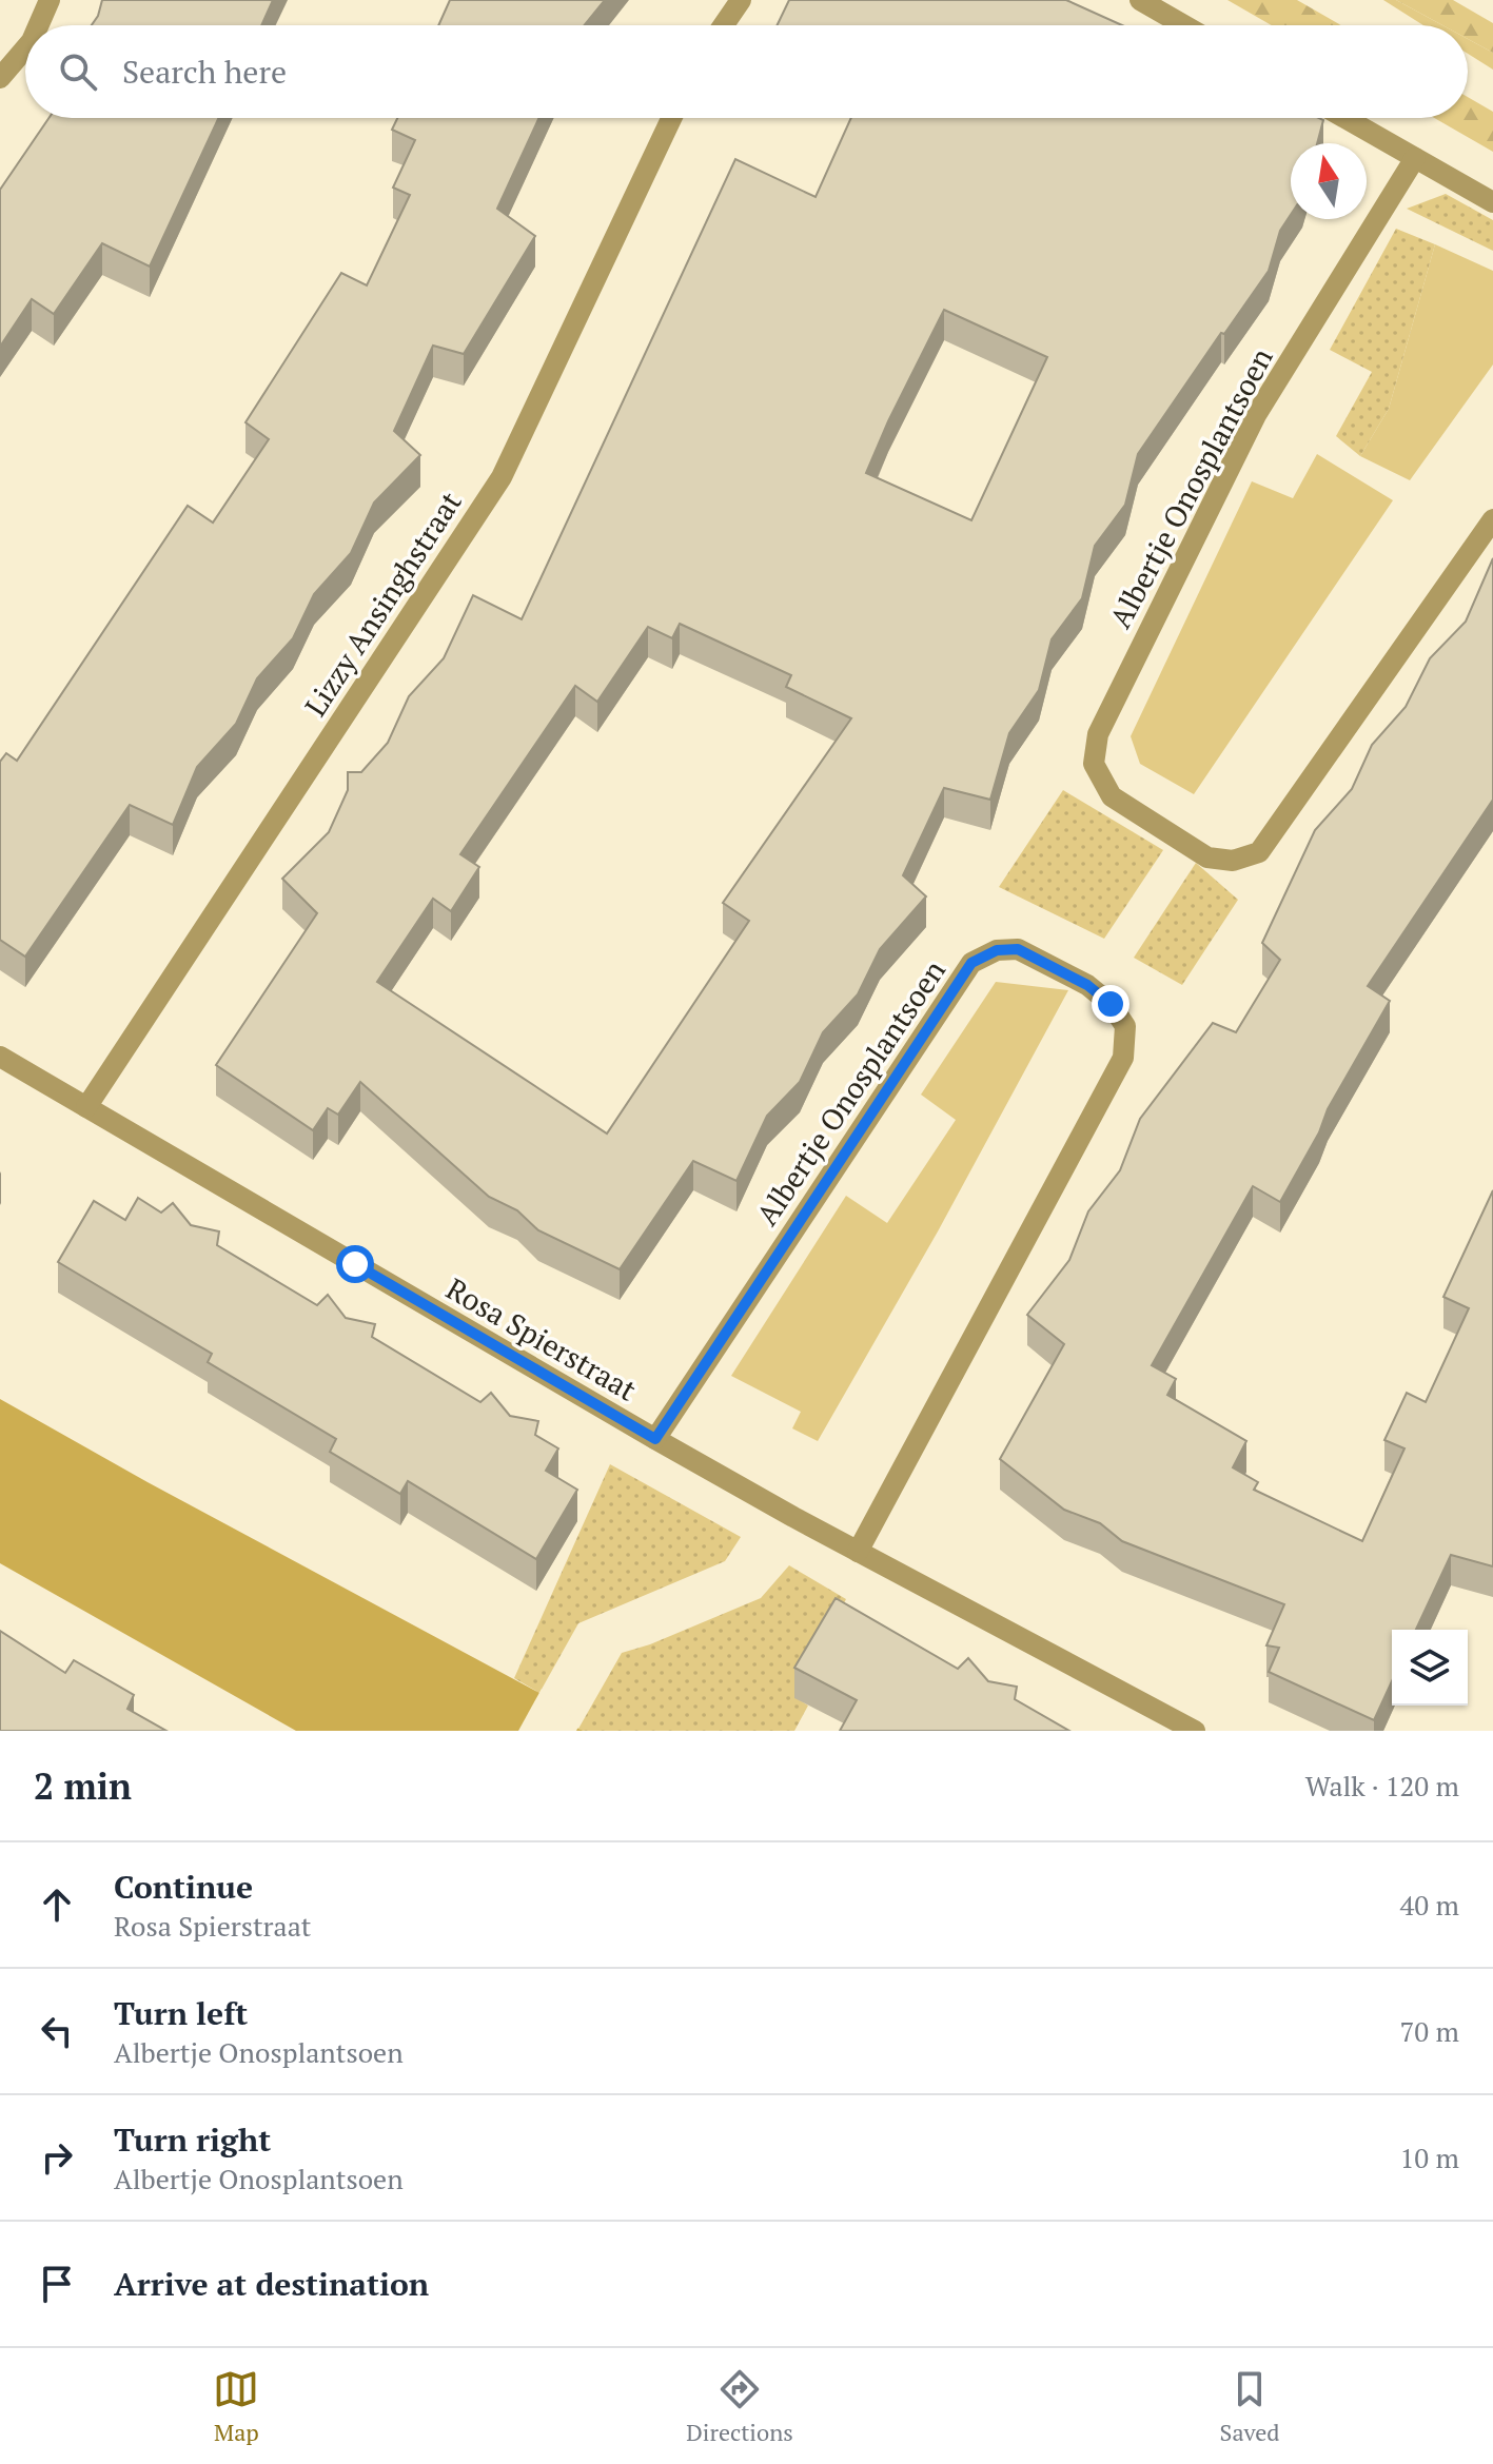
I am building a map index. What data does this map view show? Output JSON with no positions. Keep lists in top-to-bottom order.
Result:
{
  "streets": {
    "street": ["Albertje Onosplantsoen", "Lizzy Ansinghstraat", "Rosa Spierstraat"]
  },
  "crossings": [
    ["Albertje Onosplantsoen", "Rosa Spierstraat"],
    ["Lizzy Ansinghstraat", "Rosa Spierstraat"]
  ],
  "north": "top",
  "page": {
    "search": "Search here",
    "heading": ["2 min", "Walk · 120 m"],
    "list": [
      ["Continue", "Rosa Spierstraat", "40 m"],
      ["Turn left", "Albertje Onosplantsoen", "70 m"],
      ["Turn right", "Albertje Onosplantsoen", "10 m"],
      "Arrive at destination"
    ],
    "nav": ["Map", "Directions", "Saved"]
  }
}
